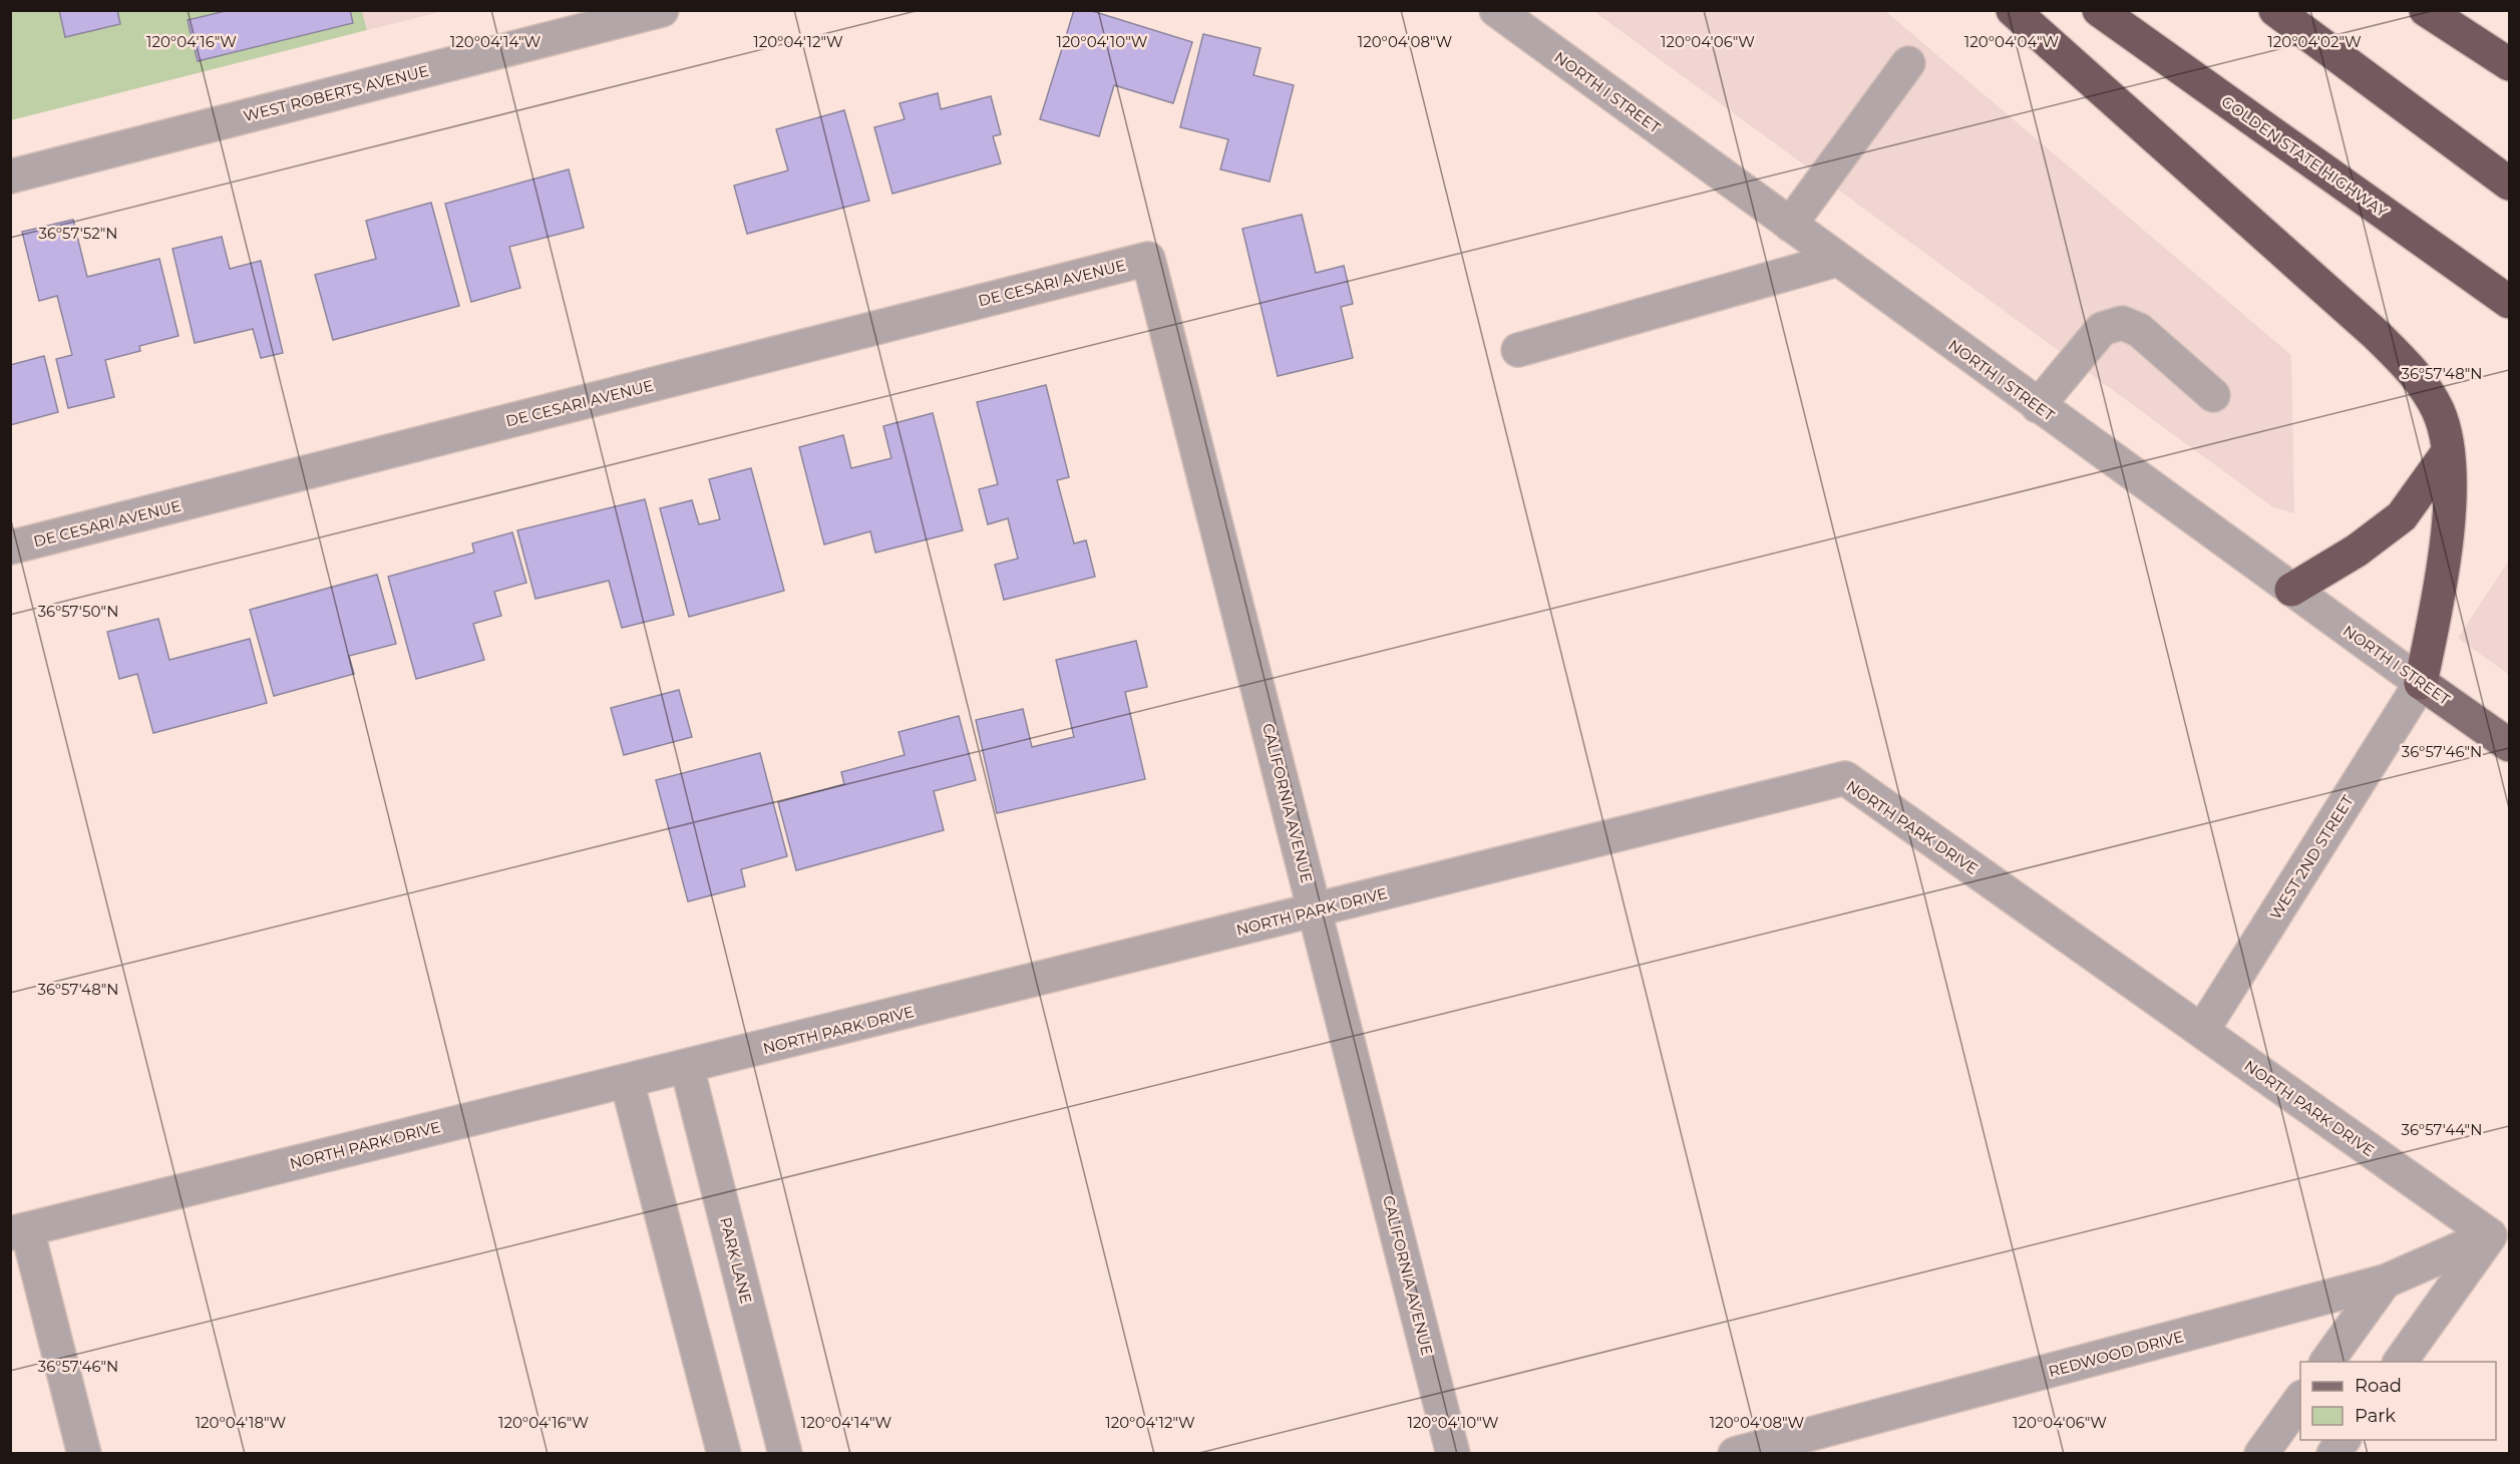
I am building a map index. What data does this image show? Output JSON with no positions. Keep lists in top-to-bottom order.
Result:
{
  "streets": {
    "highway": ["GOLDEN STATE HIGHWAY"],
    "main road": ["NORTH I STREET"],
    "street": [
      "WEST ROBERTS AVENUE",
      "DE CESARI AVENUE",
      "CALIFORNIA AVENUE",
      "NORTH PARK DRIVE",
      "WEST 2ND STREET",
      "PARK LANE",
      "REDWOOD DRIVE"
    ]
  },
  "crossings": [
    ["NORTH I STREET", "WEST 2ND STREET"],
    ["DE CESARI AVENUE", "CALIFORNIA AVENUE"],
    ["CALIFORNIA AVENUE", "NORTH PARK DRIVE"],
    ["NORTH PARK DRIVE", "WEST 2ND STREET"],
    ["NORTH PARK DRIVE", "PARK LANE"],
    ["NORTH PARK DRIVE", "REDWOOD DRIVE"]
  ],
  "legend": ["Road", "Park"],
  "coordinates": [
    "120°04'16\"W",
    "120°04'14\"W",
    "120°04'12\"W",
    "120°04'10\"W",
    "120°04'08\"W",
    "120°04'06\"W",
    "120°04'04\"W",
    "120°04'02\"W",
    "36°57'52\"N",
    "36°57'48\"N",
    "36°57'50\"N",
    "36°57'46\"N",
    "36°57'44\"N",
    "120°04'18\"W"
  ]
}
